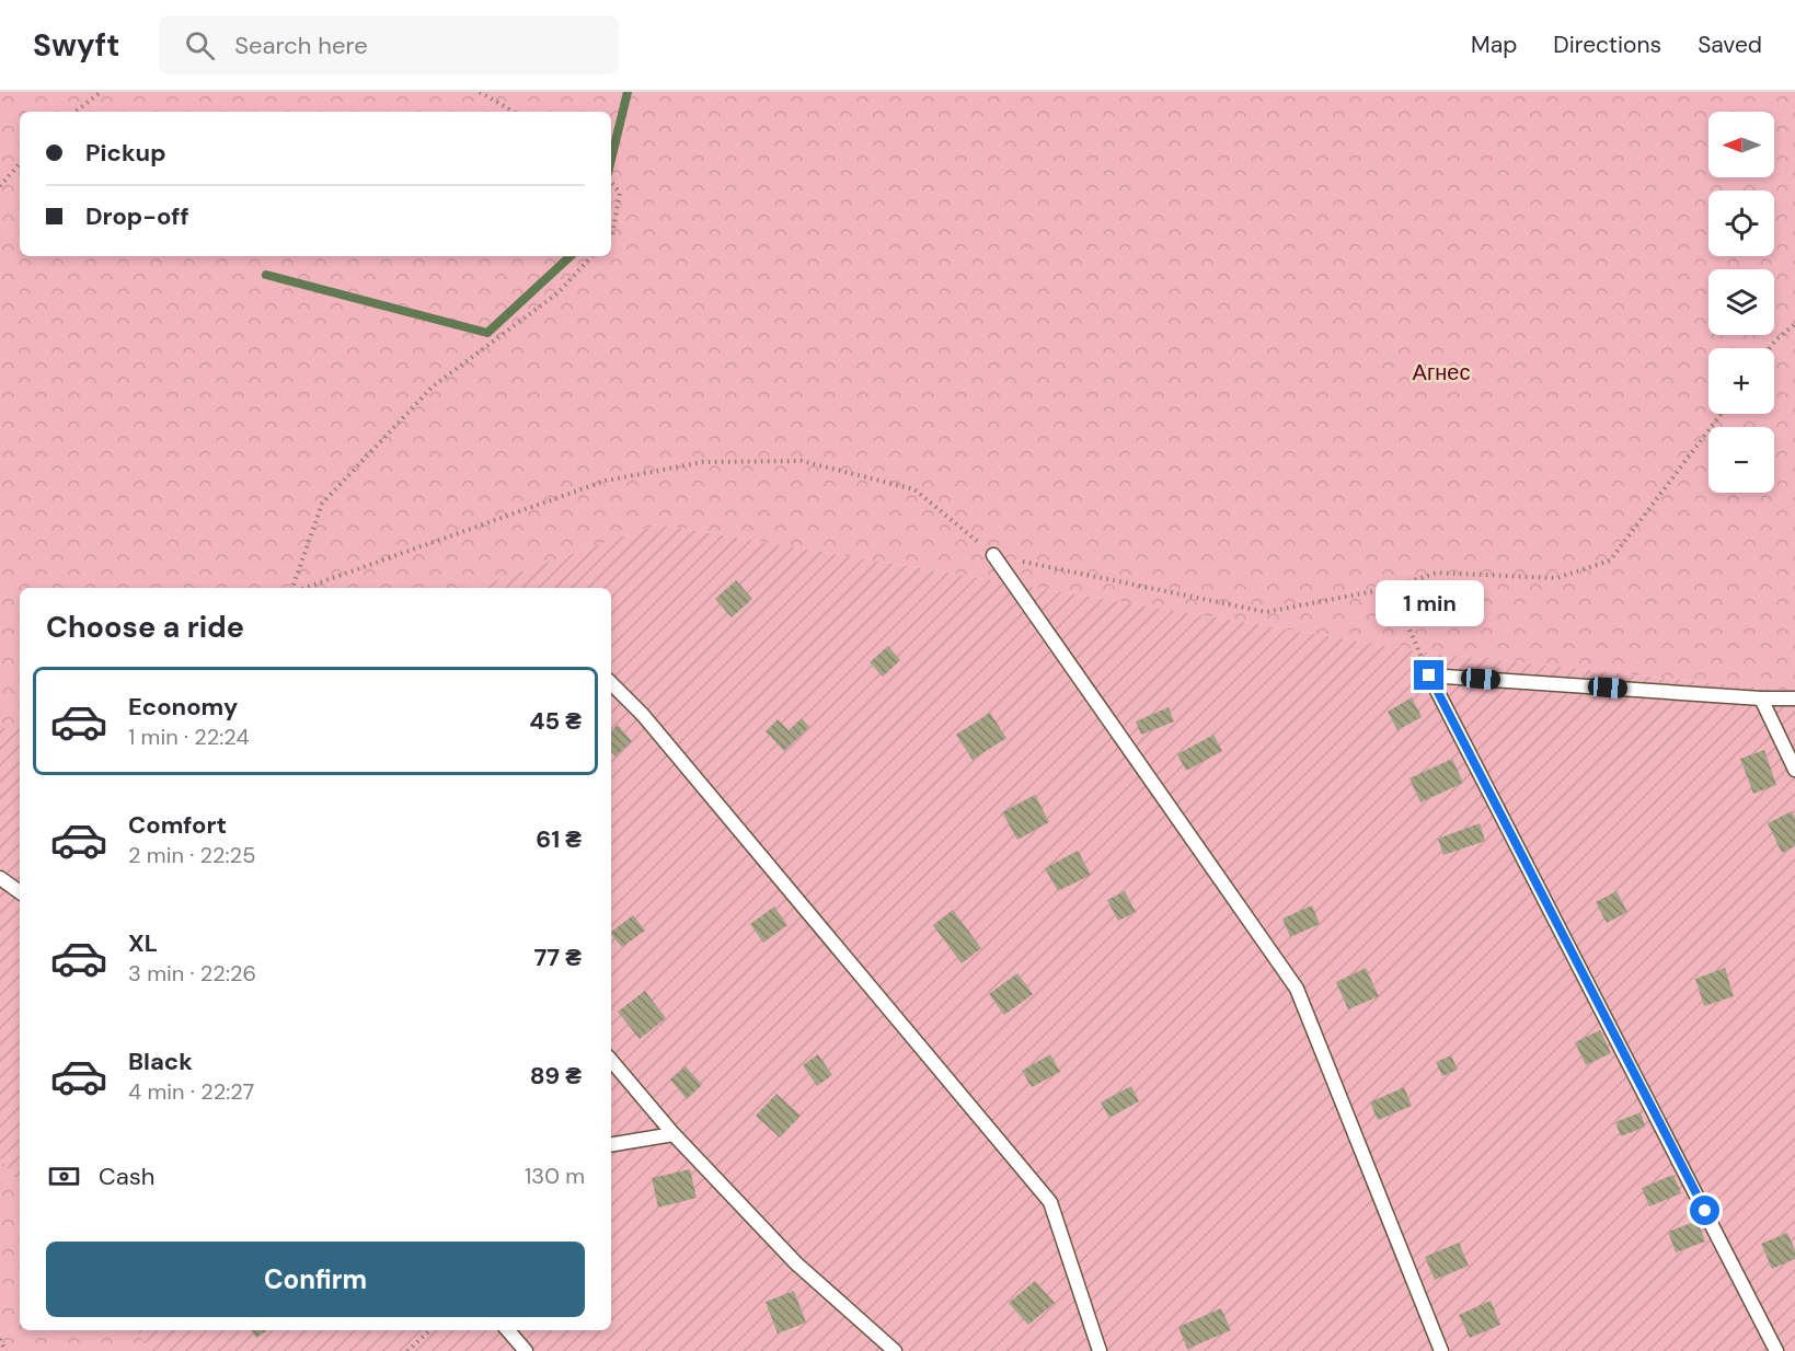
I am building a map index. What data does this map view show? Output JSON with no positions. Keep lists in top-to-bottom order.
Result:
{
  "parks": ["Агнес"],
  "north": "left",
  "page": {
    "header": "Swyft",
    "search": "Search here",
    "nav": ["Map", "Directions", "Saved"],
    "map_buttons": ["+", "−"],
    "banner": ["Pickup", "Drop-off"],
    "bubble": "1 min",
    "heading": "Choose a ride",
    "list": [
      {
        "name": "Economy",
        "note": "1 min · 22:24",
        "value": "45 ₴"
      },
      {
        "name": "Comfort",
        "note": "2 min · 22:25",
        "value": "61 ₴"
      },
      {
        "name": "XL",
        "note": "3 min · 22:26",
        "value": "77 ₴"
      },
      {
        "name": "Black",
        "note": "4 min · 22:27",
        "value": "89 ₴"
      }
    ],
    "pay": ["Cash", "130 m"],
    "buttons": "Confirm"
  }
}
